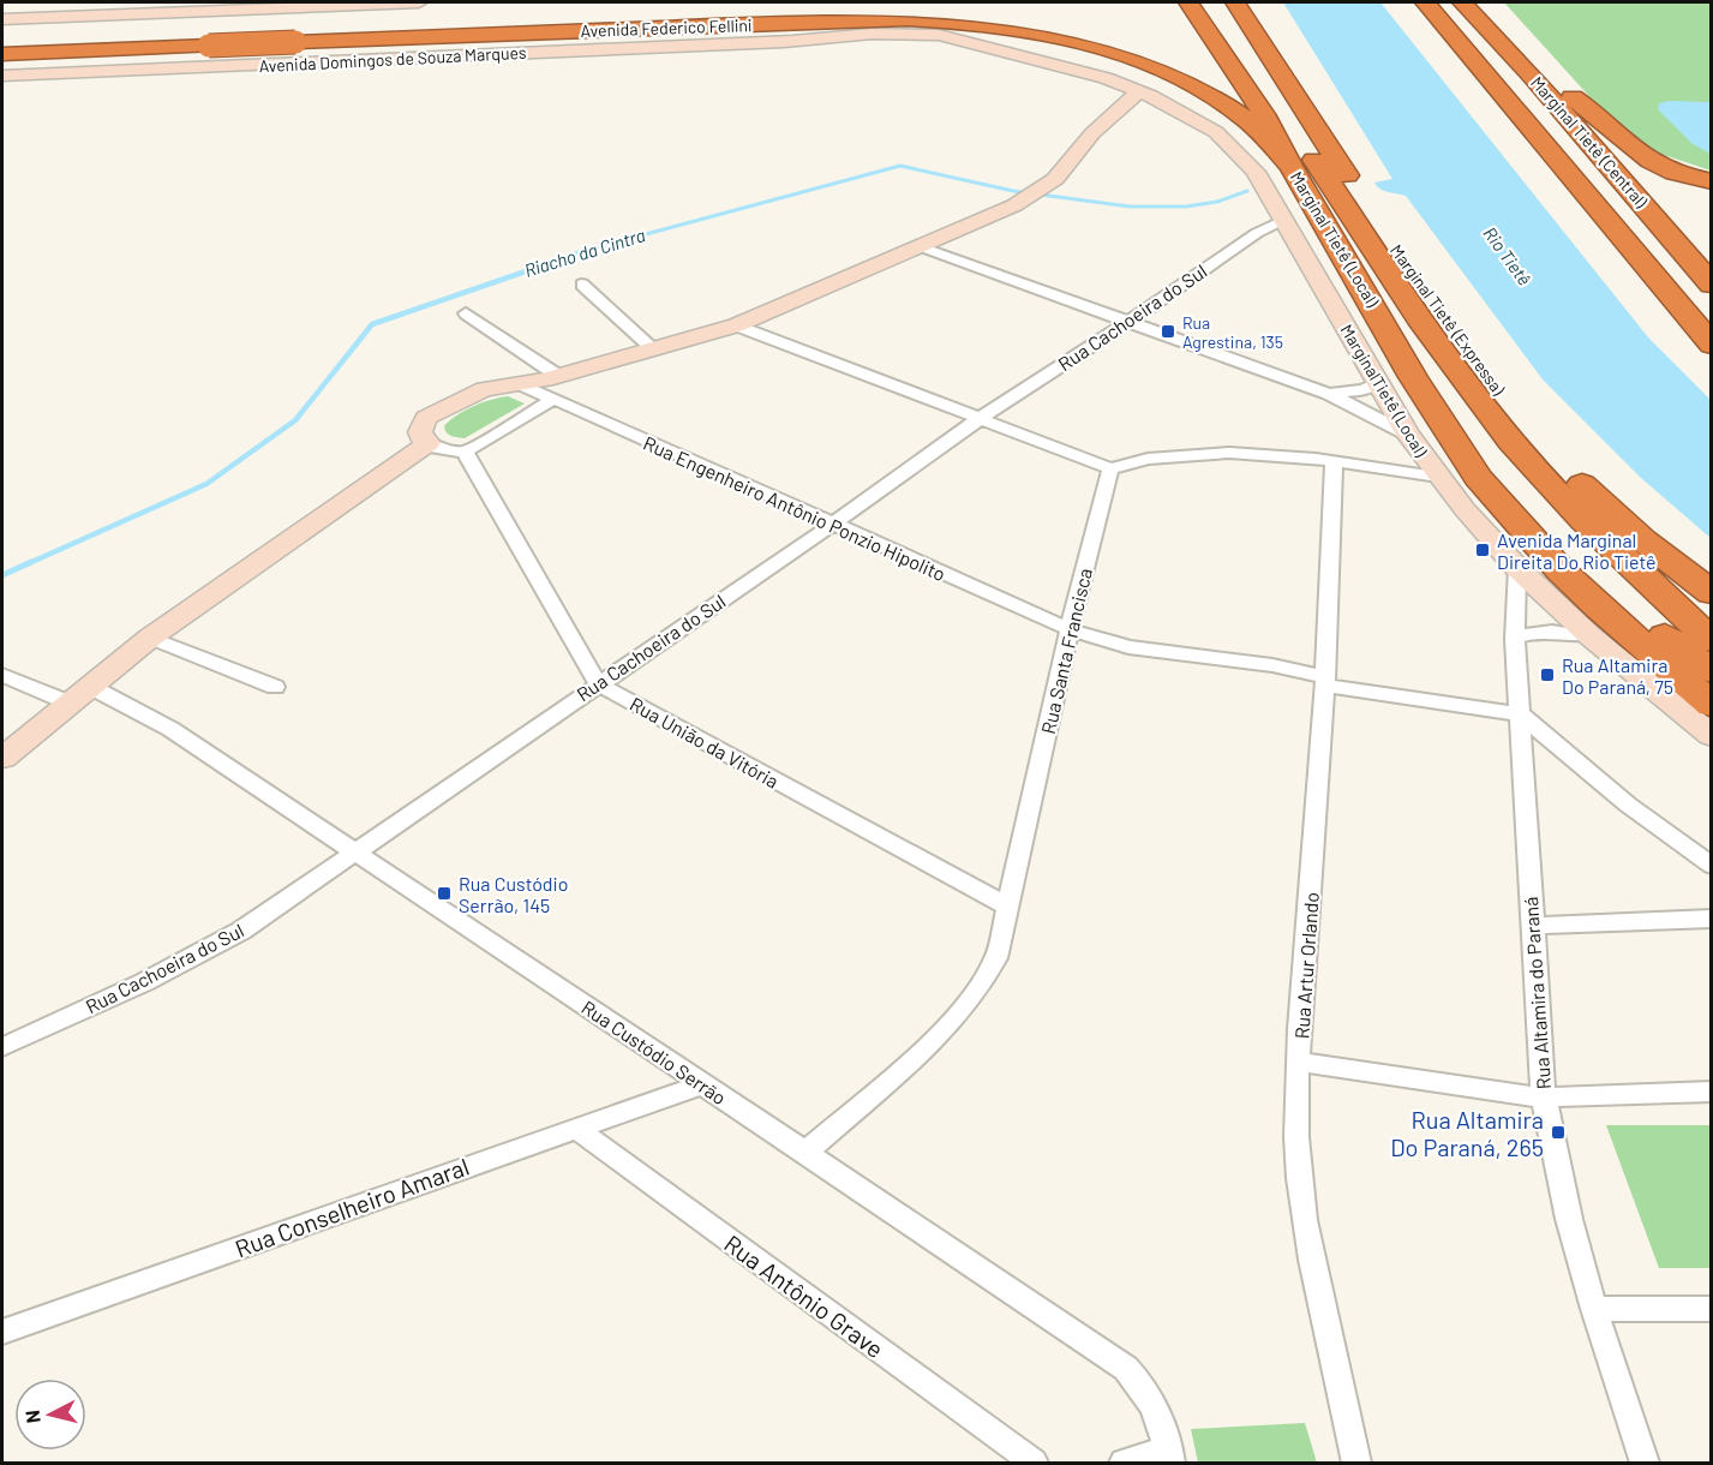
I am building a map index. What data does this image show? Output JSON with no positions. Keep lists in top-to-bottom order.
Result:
{
  "streets": {
    "highway": [
      "Avenida Federico Fellini",
      "Marginal Tietê (Central)",
      "Marginal Tietê (Local)",
      "Marginal Tietê (Expressa)"
    ],
    "main road": ["Avenida Domingos de Souza Marques", "MarginalTietê (Local)"],
    "street": [
      "Rua Cachoeira do Sul",
      "Rua Engenheiro Antônio Ponzio Hipolito",
      "Rua Santa Francisca",
      "Rua União da Vitória",
      "Rua Artur Orlando",
      "Rua Altamira do Paraná",
      "Rua Custódio Serrão",
      "Rua Conselheiro Amaral",
      "Rua Antônio Grave"
    ]
  },
  "crossings": [
    ["Avenida Federico Fellini", "Marginal Tietê (Local)"],
    ["Avenida Domingos de Souza Marques", "MarginalTietê (Local)"],
    ["Rua Cachoeira do Sul", "MarginalTietê (Local)"],
    ["Rua Cachoeira do Sul", "Rua Engenheiro Antônio Ponzio Hipolito"],
    ["Rua Cachoeira do Sul", "Rua União da Vitória"],
    ["Rua Cachoeira do Sul", "Rua Custódio Serrão"],
    ["MarginalTietê (Local)", "Rua Altamira do Paraná"],
    ["Rua Engenheiro Antônio Ponzio Hipolito", "Rua Santa Francisca"],
    ["Rua Engenheiro Antônio Ponzio Hipolito", "Rua Artur Orlando"],
    ["Rua Engenheiro Antônio Ponzio Hipolito", "Rua Altamira do Paraná"],
    ["Rua Santa Francisca", "Rua União da Vitória"],
    ["Rua Santa Francisca", "Rua Custódio Serrão"],
    ["Rua Custódio Serrão", "Rua Conselheiro Amaral"],
    ["Rua Conselheiro Amaral", "Rua Antônio Grave"]
  ],
  "water": ["Riacho da Cintra", "Rio Tietê"],
  "places": {
    "transit": [
      "Rua Agrestina, 135",
      "Avenida Marginal Direita Do Rio Tietê",
      "Rua Altamira Do Paraná, 75",
      "Rua Custódio Serrão, 145",
      "Rua Altamira Do Paraná, 265"
    ]
  },
  "north": "left"
}
